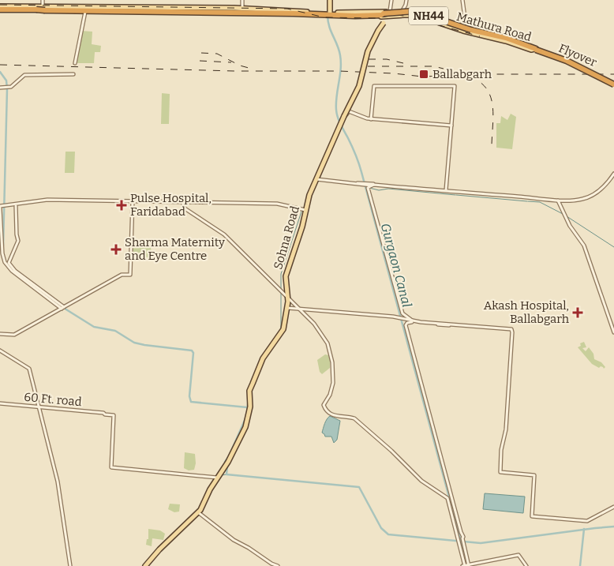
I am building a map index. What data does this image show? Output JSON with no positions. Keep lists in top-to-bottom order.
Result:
{
  "streets": {
    "highway": ["NH44", "Mathura Road", "Flyover"],
    "main road": ["Sohna Road"],
    "street": ["60 Ft. road"]
  },
  "crossings": [
    ["NH44", "Mathura Road"],
    ["Mathura Road", "Flyover"],
    ["Mathura Road", "Sohna Road"],
    ["Sohna Road", "60 Ft. road"]
  ],
  "water": ["Gurgaon Canal"],
  "places": {
    "transit": ["Ballabgarh"],
    "health": ["Pulse Hospital, Faridabad", "Sharma Maternity and Eye Centre", "Akash Hospital, Ballabgarh"]
  }
}
